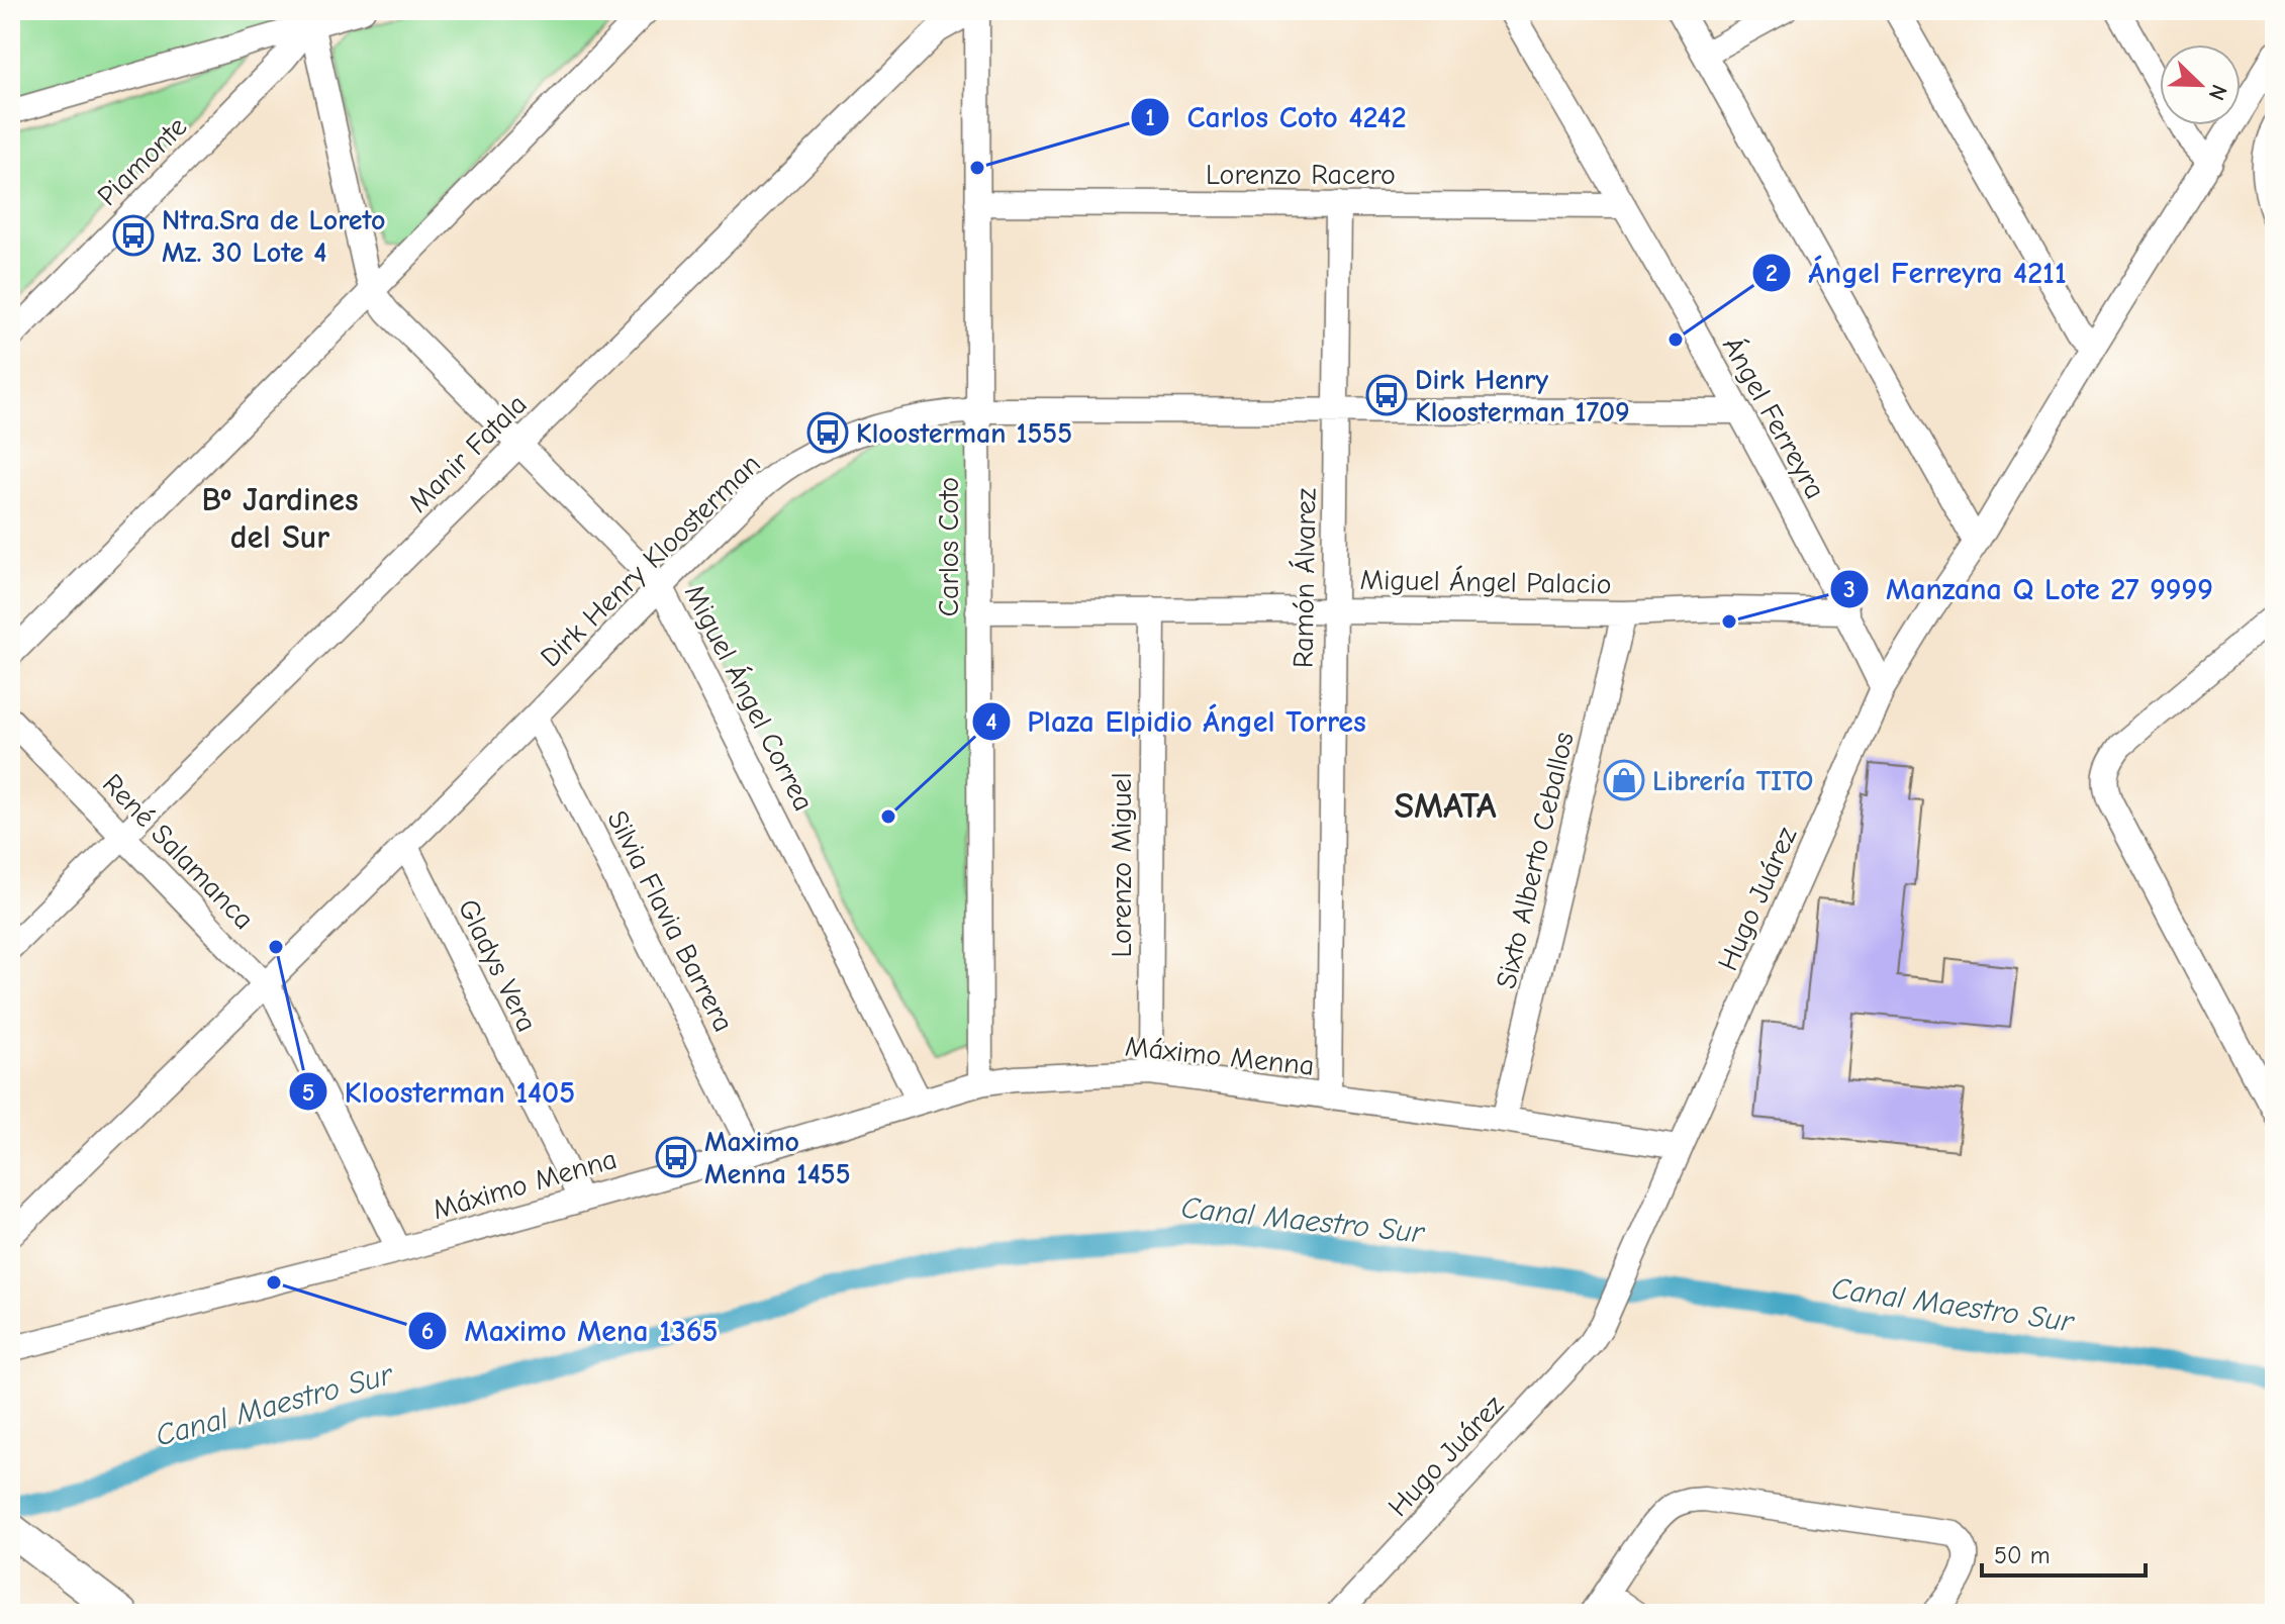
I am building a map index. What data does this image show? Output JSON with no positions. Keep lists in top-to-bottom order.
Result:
{
  "streets": {
    "street": [
      "Piamonte",
      "Lorenzo Racero",
      "Ángel Ferreyra",
      "Manir Fatala",
      "Carlos Coto",
      "Dirk Henry Kloosterman",
      "Ramón Álvarez",
      "Miguel Ángel Palacio",
      "Miguel Ángel Correa",
      "René Salamanca",
      "Sixto Alberto Ceballos",
      "Lorenzo Miguel",
      "Hugo Juárez",
      "Silvia Flavia Barrera",
      "Gladys Vera",
      "Máximo Menna"
    ]
  },
  "crossings": [
    ["Piamonte", "Miguel Ángel Correa"],
    ["Lorenzo Racero", "Ángel Ferreyra"],
    ["Lorenzo Racero", "Carlos Coto"],
    ["Lorenzo Racero", "Ramón Álvarez"],
    ["Ángel Ferreyra", "Dirk Henry Kloosterman"],
    ["Ángel Ferreyra", "Miguel Ángel Palacio"],
    ["Ángel Ferreyra", "Hugo Juárez"],
    ["Manir Fatala", "Carlos Coto"],
    ["Manir Fatala", "Miguel Ángel Correa"],
    ["Manir Fatala", "René Salamanca"],
    ["Carlos Coto", "Dirk Henry Kloosterman"],
    ["Carlos Coto", "Miguel Ángel Palacio"],
    ["Carlos Coto", "Máximo Menna"],
    ["Dirk Henry Kloosterman", "Ramón Álvarez"],
    ["Dirk Henry Kloosterman", "Miguel Ángel Correa"],
    ["Dirk Henry Kloosterman", "René Salamanca"],
    ["Dirk Henry Kloosterman", "Silvia Flavia Barrera"],
    ["Dirk Henry Kloosterman", "Gladys Vera"],
    ["Ramón Álvarez", "Miguel Ángel Palacio"],
    ["Ramón Álvarez", "Máximo Menna"],
    ["Miguel Ángel Palacio", "Sixto Alberto Ceballos"],
    ["Miguel Ángel Palacio", "Lorenzo Miguel"],
    ["Miguel Ángel Correa", "Máximo Menna"],
    ["René Salamanca", "Máximo Menna"],
    ["Sixto Alberto Ceballos", "Máximo Menna"],
    ["Lorenzo Miguel", "Máximo Menna"],
    ["Hugo Juárez", "Máximo Menna"],
    ["Silvia Flavia Barrera", "Máximo Menna"],
    ["Gladys Vera", "Máximo Menna"]
  ],
  "districts": ["Bº Jardines del Sur", "SMATA"],
  "water": ["Canal Maestro Sur"],
  "places": {
    "other": [
      "Carlos Coto 4242",
      "Ángel Ferreyra 4211",
      "Manzana Q Lote 27 9999",
      "Plaza Elpidio Ángel Torres",
      "Kloosterman 1405",
      "Maximo Mena 1365"
    ],
    "bus stop": [
      "Ntra.Sra de Loreto Mz. 30 Lote 4",
      "Dirk Henry Kloosterman 1709",
      "Kloosterman 1555",
      "Maximo Menna 1455"
    ],
    "shop": ["Librería TITO"]
  },
  "scale_bar": "50 m",
  "north": "bottom right"
}
